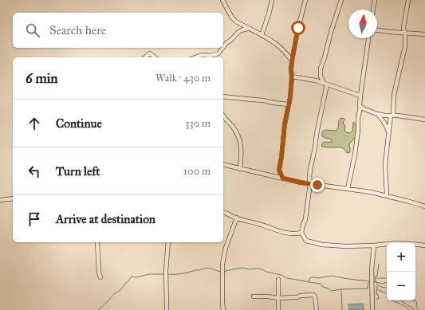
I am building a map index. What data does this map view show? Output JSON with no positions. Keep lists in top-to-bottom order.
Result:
{
  "north": "top",
  "page": {
    "search": "Search here",
    "heading": ["6 min", "Walk · 430 m"],
    "list": [
      ["Continue", "330 m"],
      ["Turn left", "100 m"],
      "Arrive at destination"
    ],
    "map_buttons": ["+", "−"]
  }
}
